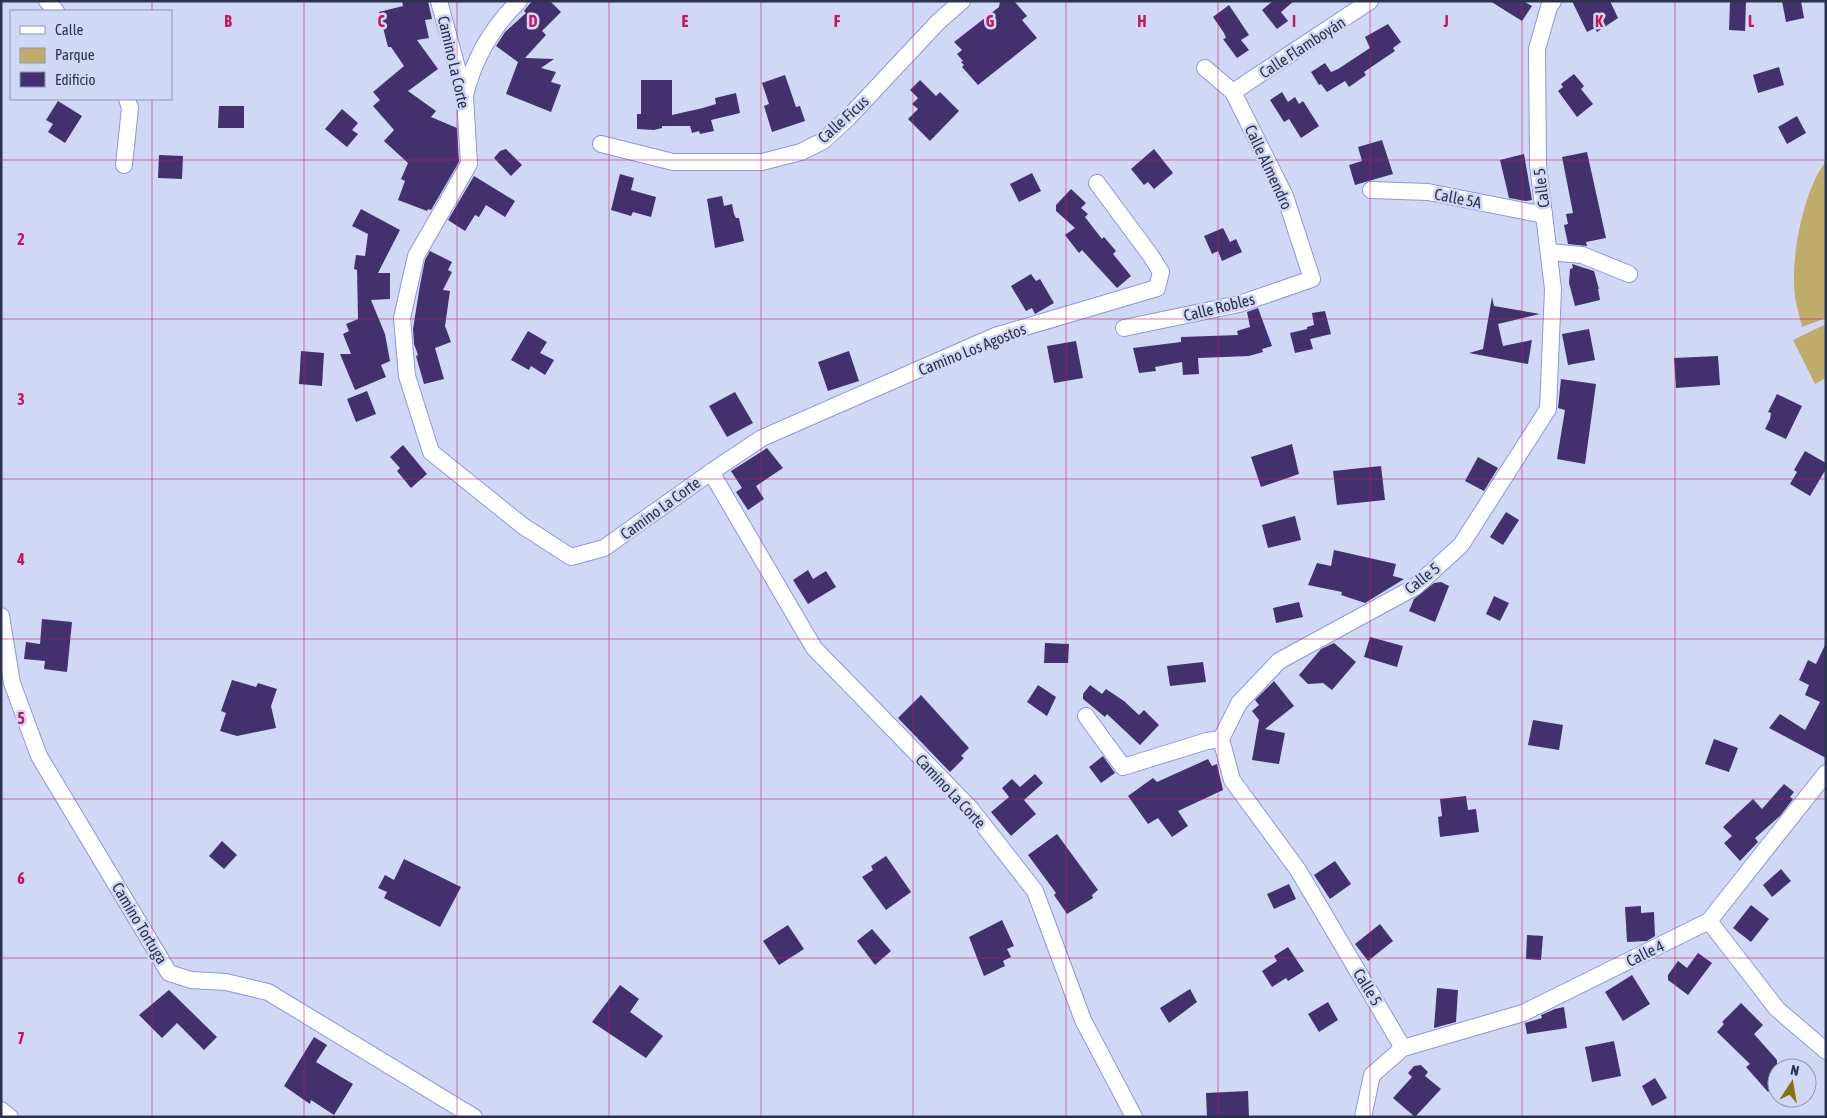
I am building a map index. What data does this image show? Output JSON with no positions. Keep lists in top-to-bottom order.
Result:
{
  "streets": {
    "street": [
      "Calle Flamboyán",
      "Camino La Corte",
      "Calle Ficus",
      "Calle Almendro",
      "Calle 5",
      "Calle 5A",
      "Calle Robles",
      "Camino Los Agostos",
      "Camino Tortuga",
      "Calle 4"
    ]
  },
  "crossings": [
    ["Calle Flamboyán", "Calle Almendro"],
    ["Camino La Corte", "Camino Los Agostos"],
    ["Calle Almendro", "Calle Robles"],
    ["Calle 5", "Calle 5A"],
    ["Calle 5", "Calle 4"]
  ],
  "legend": ["Calle", "Parque", "Edificio"],
  "north": "top",
  "grid": {
    "columns": [
      "B",
      "C",
      "D",
      "E",
      "F",
      "G",
      "H",
      "I",
      "J",
      "K",
      "L"
    ],
    "rows": [
      "2",
      "3",
      "4",
      "5",
      "6",
      "7"
    ]
  }
}
